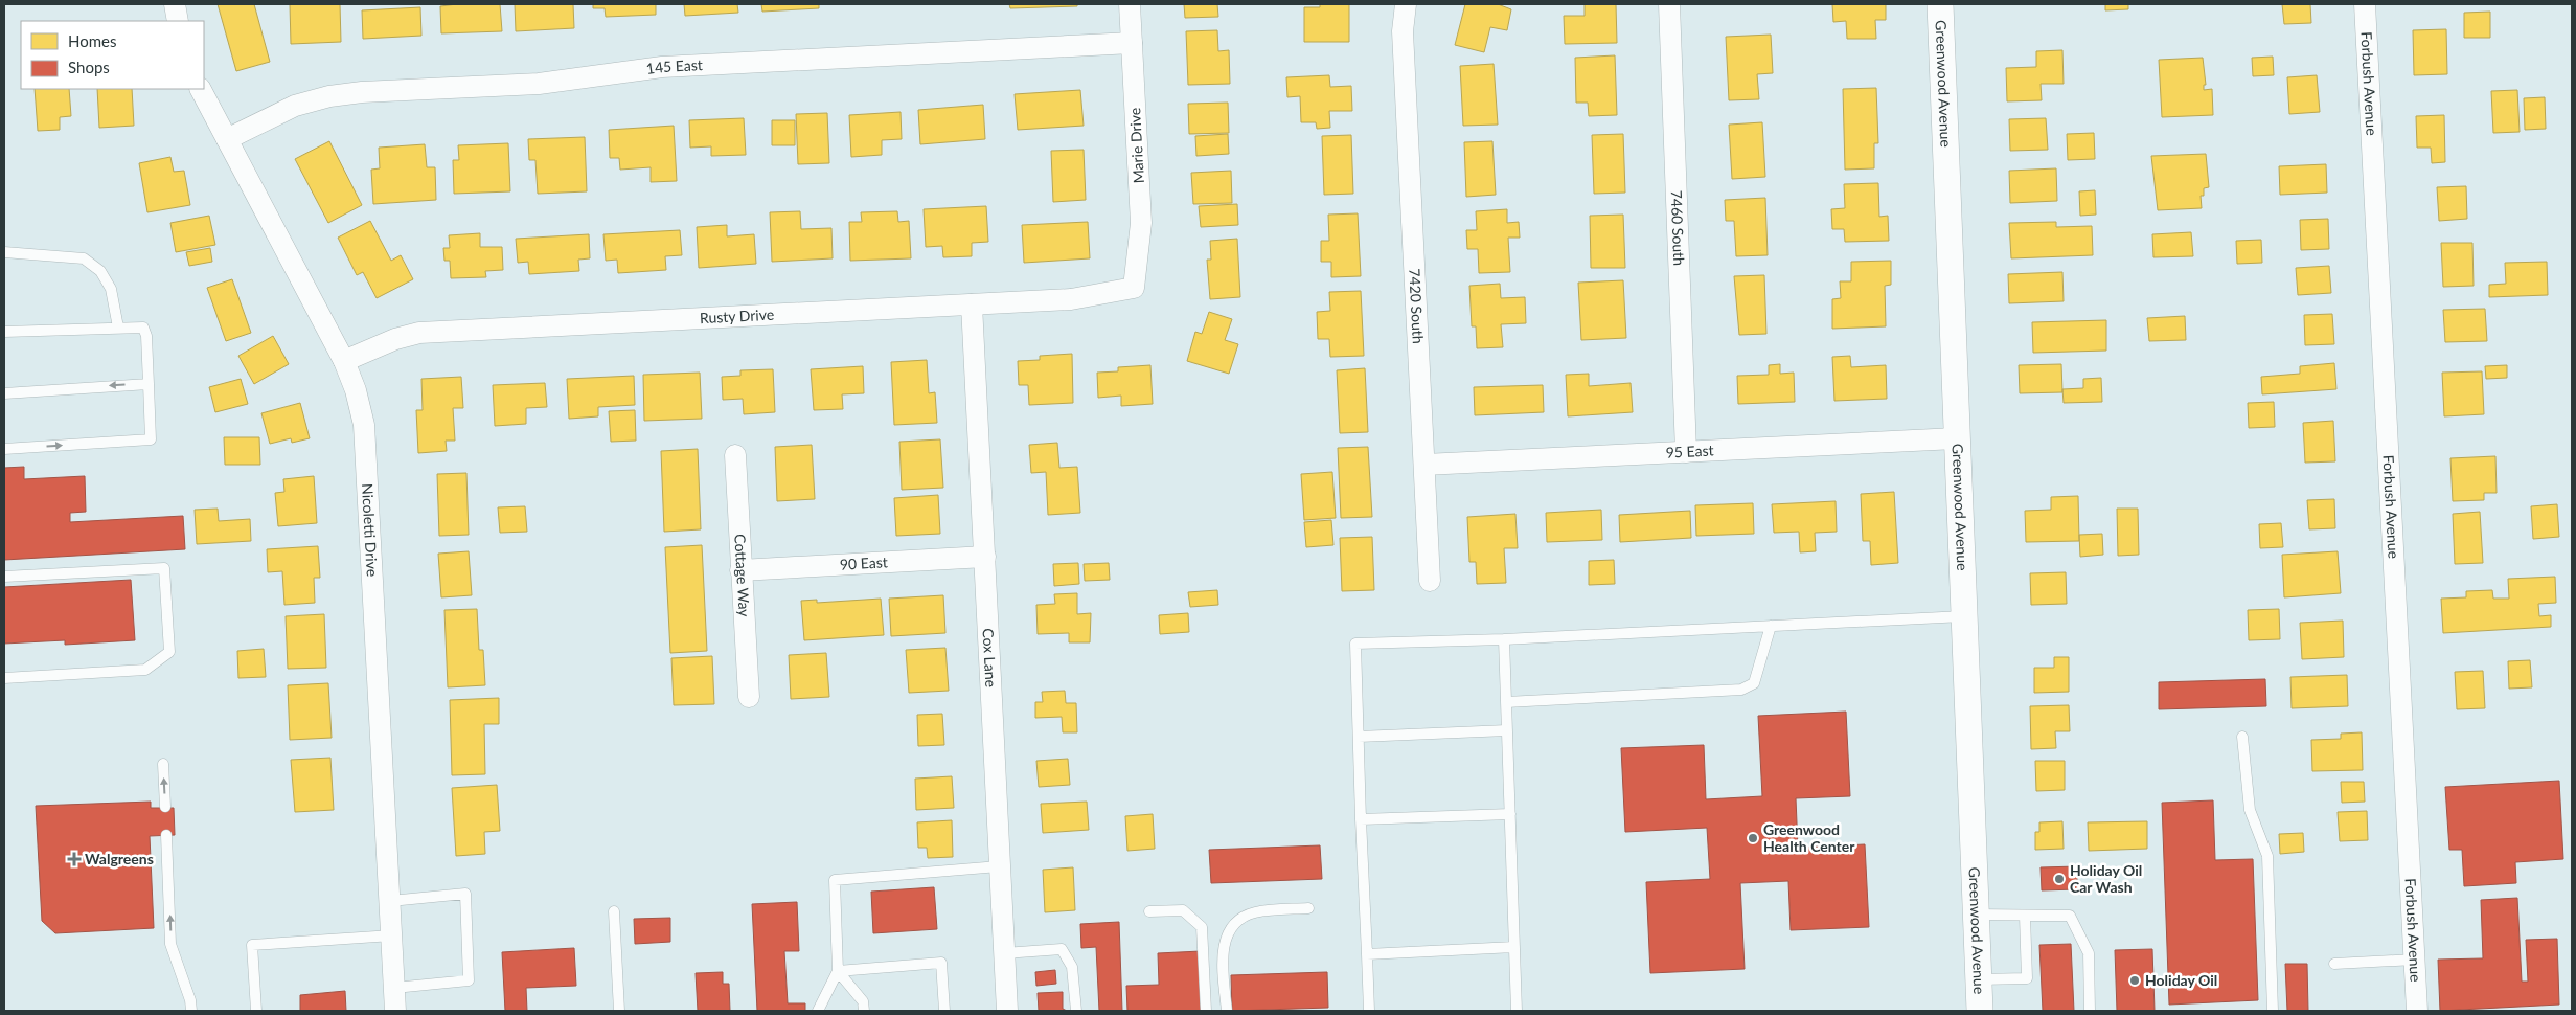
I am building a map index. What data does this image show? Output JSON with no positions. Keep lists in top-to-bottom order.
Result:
{
  "streets": {
    "street": [
      "145 East",
      "Greenwood Avenue",
      "Forbush Avenue",
      "Marie Drive",
      "7460 South",
      "7420 South",
      "Rusty Drive",
      "95 East",
      "Nicoletti Drive",
      "90 East",
      "Cottage Way",
      "Cox Lane"
    ]
  },
  "crossings": [
    ["145 East", "Marie Drive"],
    ["145 East", "Nicoletti Drive"],
    ["Greenwood Avenue", "95 East"],
    ["Marie Drive", "Rusty Drive"],
    ["7460 South", "95 East"],
    ["7420 South", "95 East"],
    ["Rusty Drive", "Nicoletti Drive"],
    ["Rusty Drive", "Cox Lane"],
    ["90 East", "Cottage Way"],
    ["90 East", "Cox Lane"]
  ],
  "places": {
    "other": ["Greenwood Health Center", "Holiday Oil Car Wash", "Holiday Oil"],
    "health": ["Walgreens"]
  },
  "legend": ["Homes", "Shops"]
}
